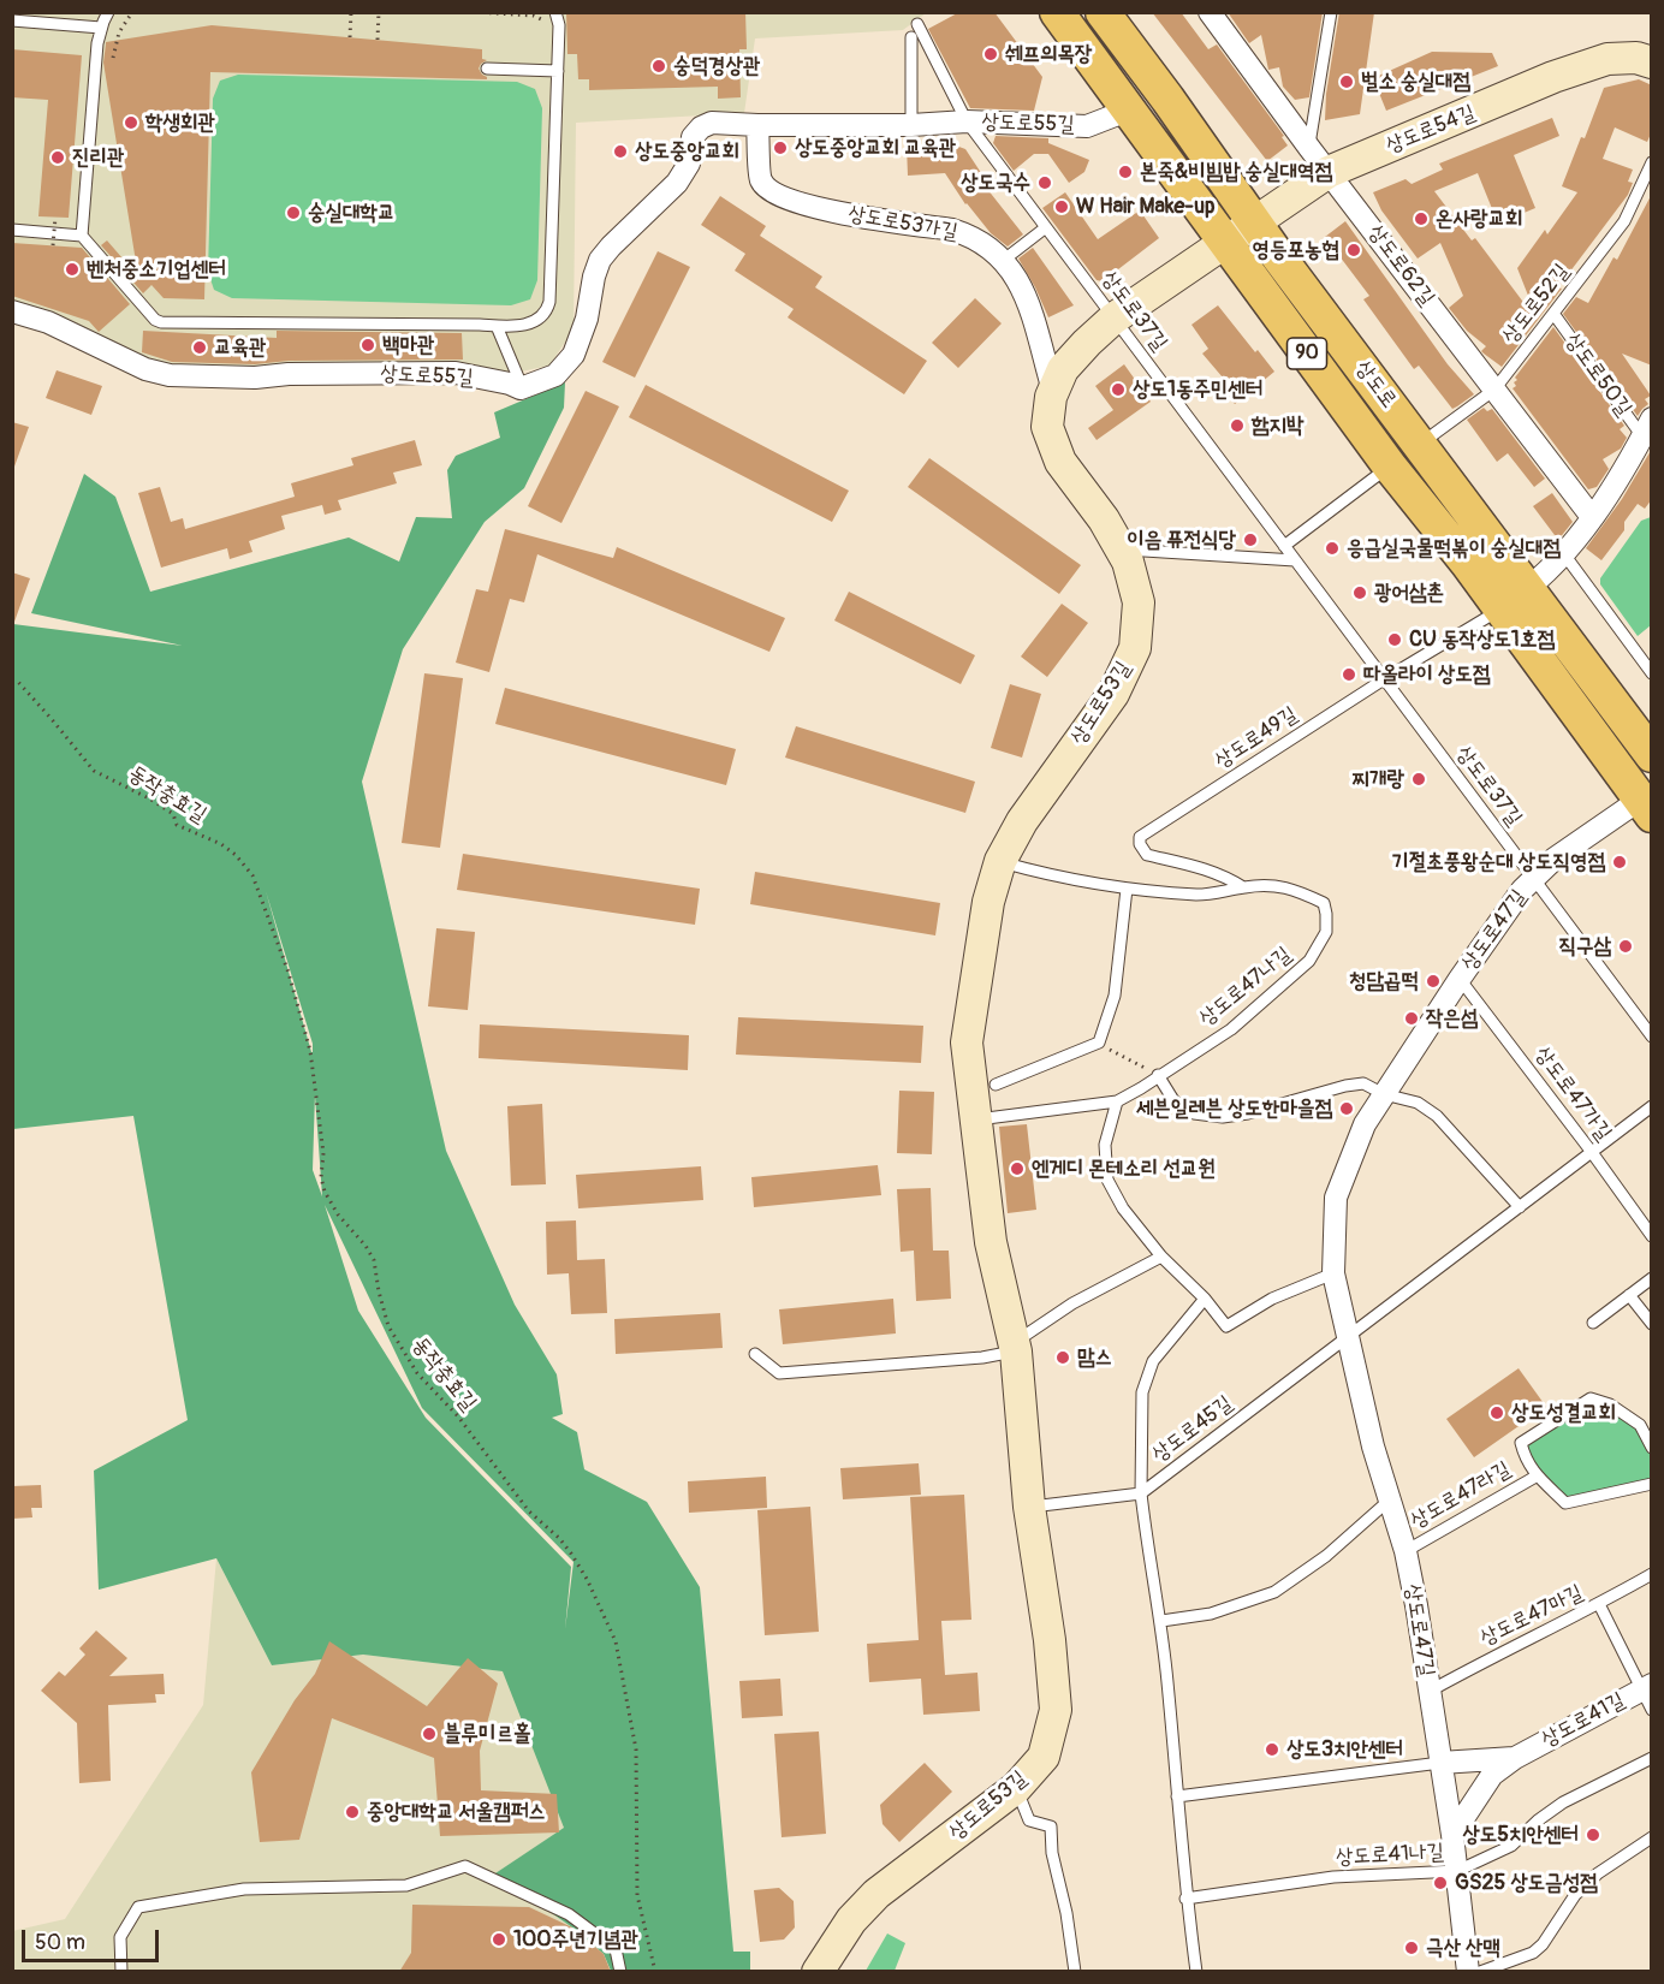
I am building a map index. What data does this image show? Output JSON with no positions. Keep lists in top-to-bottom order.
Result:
{
  "streets": {
    "main road": ["90", "상도로"],
    "street": [
      "상도로55길",
      "상도로54길",
      "상도로53가길",
      "상도로62길",
      "상도로50길",
      "상도로53길",
      "상도로47길",
      "상도로41길"
    ],
    "lane": [
      "상도로52길",
      "상도로37길",
      "상도로49길",
      "상도로47나길",
      "상도로47가길",
      "상도로45길",
      "상도로47라길",
      "상도로47마길",
      "상도로41나길"
    ],
    "path": ["동작충효길"]
  },
  "crossings": [
    ["상도로55길", "상도로53가길"],
    ["상도로55길", "상도로37길"],
    ["상도로55길", "상도로"],
    ["상도로54길", "상도로62길"],
    ["상도로54길", "상도로"],
    ["상도로54길", "상도로53길"],
    ["상도로53가길", "상도로53길"],
    ["상도로62길", "상도로52길"],
    ["상도로62길", "상도로50길"],
    ["상도로52길", "상도로50길"],
    ["상도로52길", "상도로"],
    ["상도로37길", "상도로53길"],
    ["상도로37길", "상도로49길"],
    ["상도로37길", "상도로47길"],
    ["상도로50길", "상도로"],
    ["상도로50길", "상도로49길"],
    ["상도로", "상도로53길"],
    ["상도로", "상도로49길"],
    ["상도로", "상도로47길"],
    ["상도로53길", "상도로47나길"],
    ["상도로49길", "상도로47나길"],
    ["상도로47길", "상도로47가길"],
    ["상도로47길", "상도로45길"],
    ["상도로47길", "상도로47라길"],
    ["상도로47길", "상도로47마길"],
    ["상도로47길", "상도로41길"],
    ["상도로47길", "상도로41나길"],
    ["상도로47가길", "상도로45길"]
  ],
  "places": [
    "쉐프의목장",
    "숭덕경상관",
    "벌소 숭실대점",
    "학생회관",
    "상도중앙교회 교육관",
    "상도중앙교회",
    "진리관",
    "본죽&비빔밥 숭실대역점",
    "상도국수",
    "W Hair Make-up",
    "숭실대학교",
    "온사랑교회",
    "영등포농협",
    "벤처중소기업센터",
    "백마관",
    "교육관",
    "상도1동주민센터",
    "함지박",
    "이음 퓨전식당",
    "응급실국물떡볶이 숭실대점",
    "광어삼촌",
    "CU 동작상도1호점",
    "따올라이 상도점",
    "찌개랑",
    "기절초풍왕순대 상도직영점",
    "직구삼",
    "청담곱떡",
    "작은섬",
    "세븐일레븐 상도한마을점",
    "엔게디 몬테소리 선교원",
    "맘스",
    "상도성결교회",
    "블루미르홀",
    "상도3치안센터",
    "중앙대학교 서울캠퍼스",
    "상도5치안센터",
    "GS25 상도금성점",
    "100주년기념관",
    "극산 산맥"
  ],
  "scale_bar": "50 m"
}
